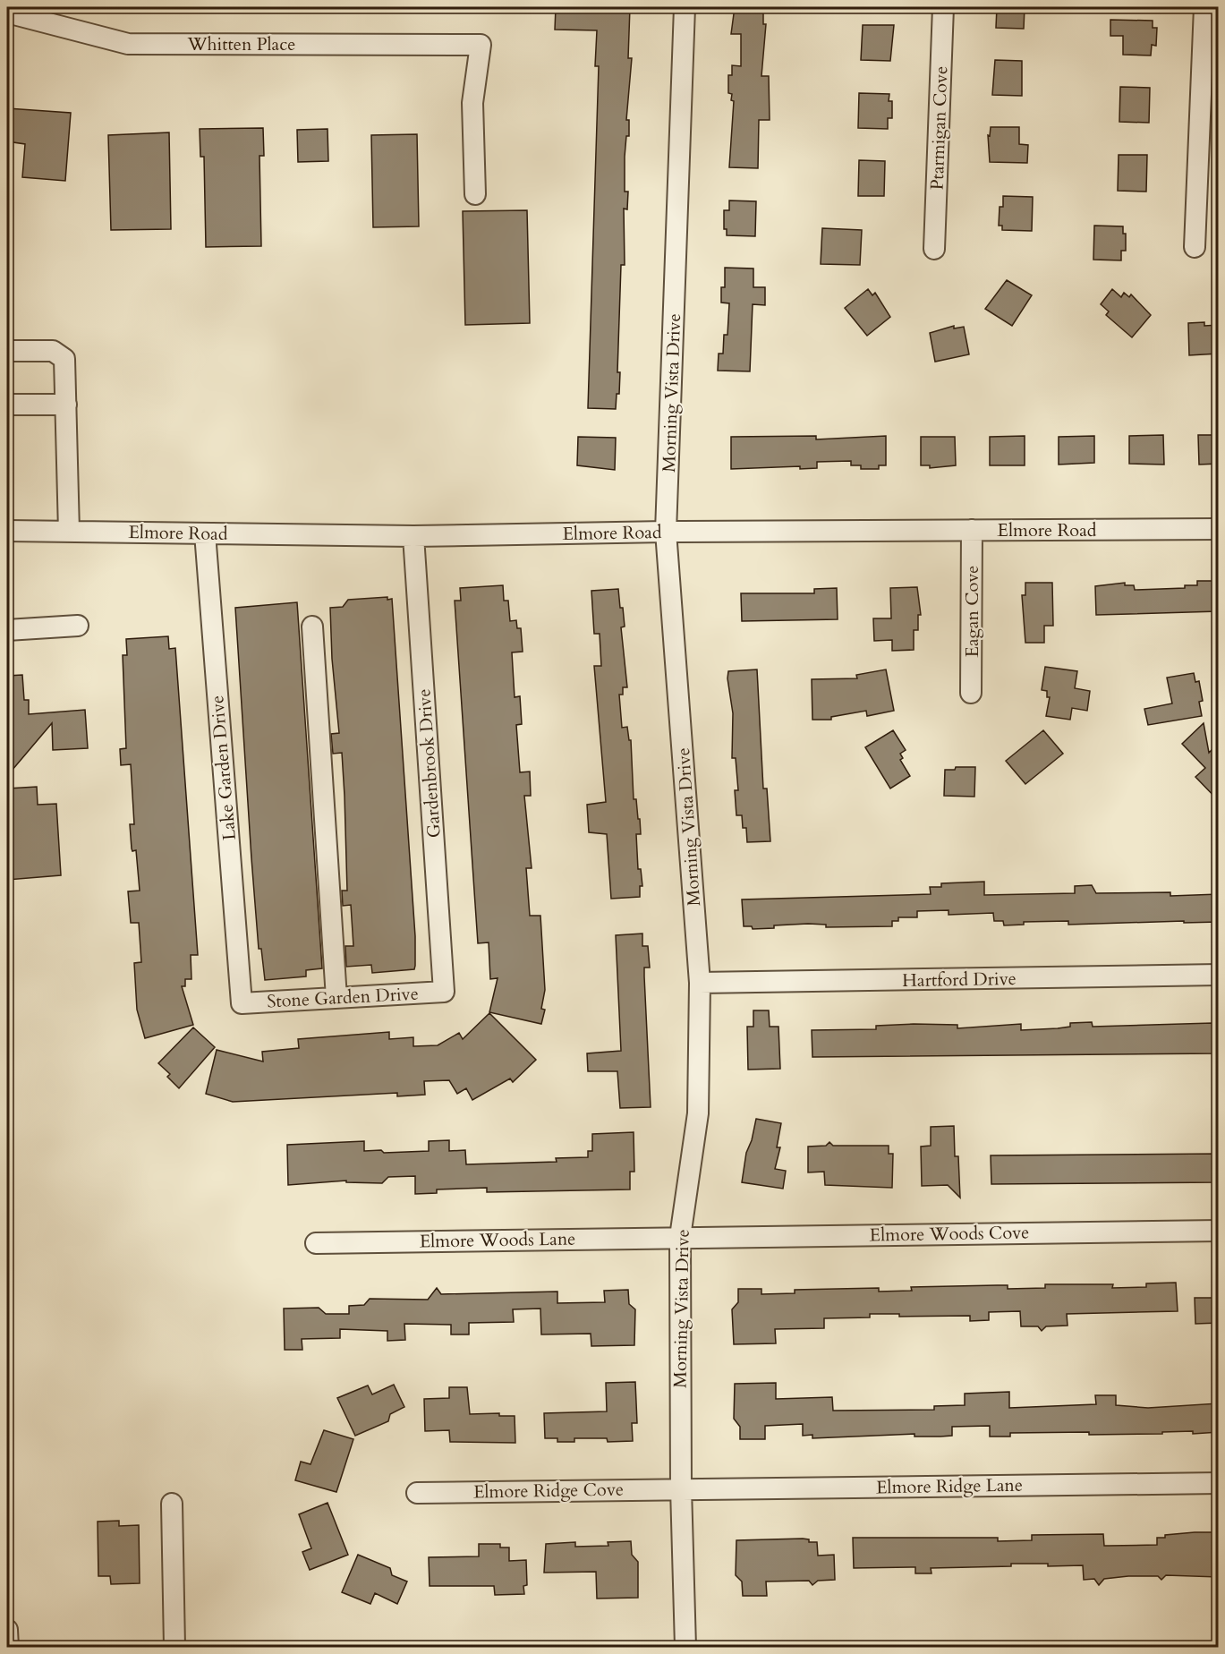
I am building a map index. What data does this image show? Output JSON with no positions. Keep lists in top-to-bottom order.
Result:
{
  "streets": {
    "street": [
      "Whitten Place",
      "Ptarmigan Cove",
      "Morning Vista Drive",
      "Elmore Road",
      "Eagan Cove",
      "Gardenbrook Drive",
      "Lake Garden Drive",
      "Hartford Drive",
      "Stone Garden Drive",
      "Elmore Woods Cove",
      "Elmore Woods Lane",
      "Elmore Ridge Lane",
      "Elmore Ridge Cove"
    ]
  },
  "crossings": [
    ["Morning Vista Drive", "Elmore Road"],
    ["Morning Vista Drive", "Hartford Drive"],
    ["Morning Vista Drive", "Elmore Woods Cove"],
    ["Morning Vista Drive", "Elmore Woods Lane"],
    ["Morning Vista Drive", "Elmore Ridge Lane"],
    ["Morning Vista Drive", "Elmore Ridge Cove"],
    ["Elmore Road", "Eagan Cove"],
    ["Elmore Road", "Gardenbrook Drive"],
    ["Elmore Road", "Lake Garden Drive"],
    ["Gardenbrook Drive", "Stone Garden Drive"],
    ["Lake Garden Drive", "Stone Garden Drive"],
    ["Elmore Woods Cove", "Elmore Woods Lane"],
    ["Elmore Ridge Lane", "Elmore Ridge Cove"]
  ]
}
